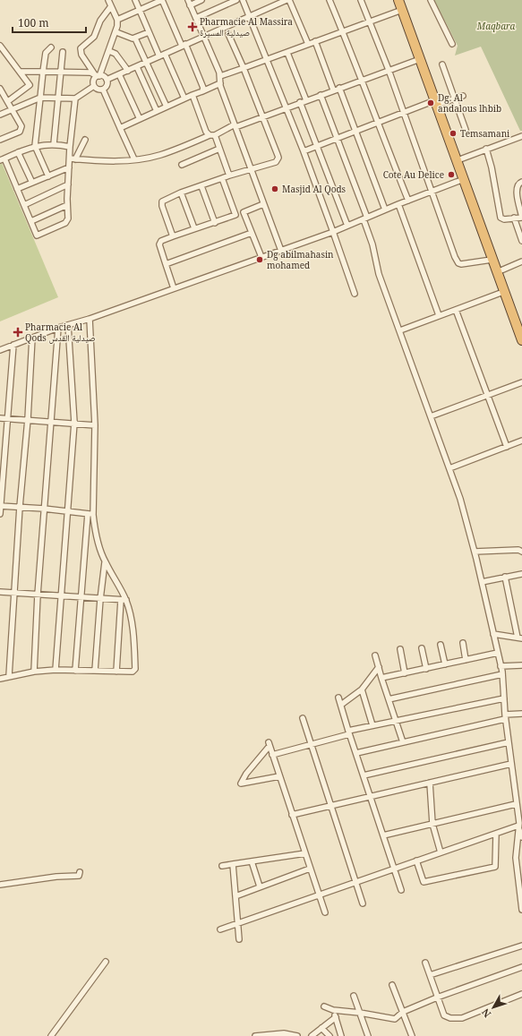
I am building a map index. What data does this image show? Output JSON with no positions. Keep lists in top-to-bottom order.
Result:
{
  "parks": ["Maqbara"],
  "places": {
    "health": ["Pharmacie Al Massira صيدلية المسيرة", "Pharmacie Al Qods صيدلية القدس"],
    "other": [
      "Dg. Al andalous lhbib",
      "Temsamani",
      "Cote Au Delice",
      "Masjid Al Qods",
      "Dg abilmahasin mohamed"
    ]
  },
  "scale_bar": "100 m",
  "north": "bottom left"
}
